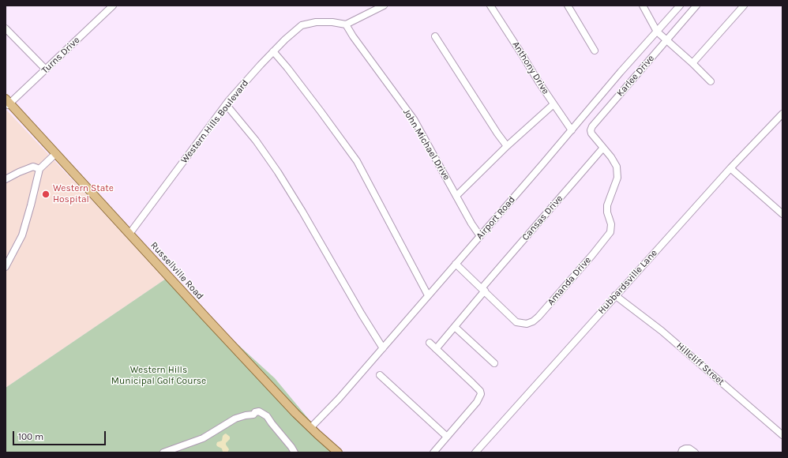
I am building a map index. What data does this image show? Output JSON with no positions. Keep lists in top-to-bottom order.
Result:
{
  "streets": {
    "main road": ["Russellville Road"],
    "street": [
      "Turns Drive",
      "Anthony Drive",
      "Karlee Drive",
      "Western Hills Boulevard",
      "John Michael Drive",
      "Airport Road",
      "Cansas Drive",
      "Amanda Drive",
      "Hubbardsville Lane",
      "Hillcliff Street"
    ]
  },
  "crossings": [
    ["Turns Drive", "Russellville Road"],
    ["Anthony Drive", "Airport Road"],
    ["Karlee Drive", "Cansas Drive"],
    ["Karlee Drive", "Amanda Drive"],
    ["Western Hills Boulevard", "John Michael Drive"],
    ["Western Hills Boulevard", "Russellville Road"],
    ["John Michael Drive", "Airport Road"],
    ["Airport Road", "Russellville Road"],
    ["Airport Road", "Amanda Drive"],
    ["Cansas Drive", "Amanda Drive"],
    ["Hubbardsville Lane", "Hillcliff Street"]
  ],
  "parks": ["Western Hills Municipal Golf Course"],
  "places": ["Western State Hospital"],
  "scale_bar": "100 m"
}
